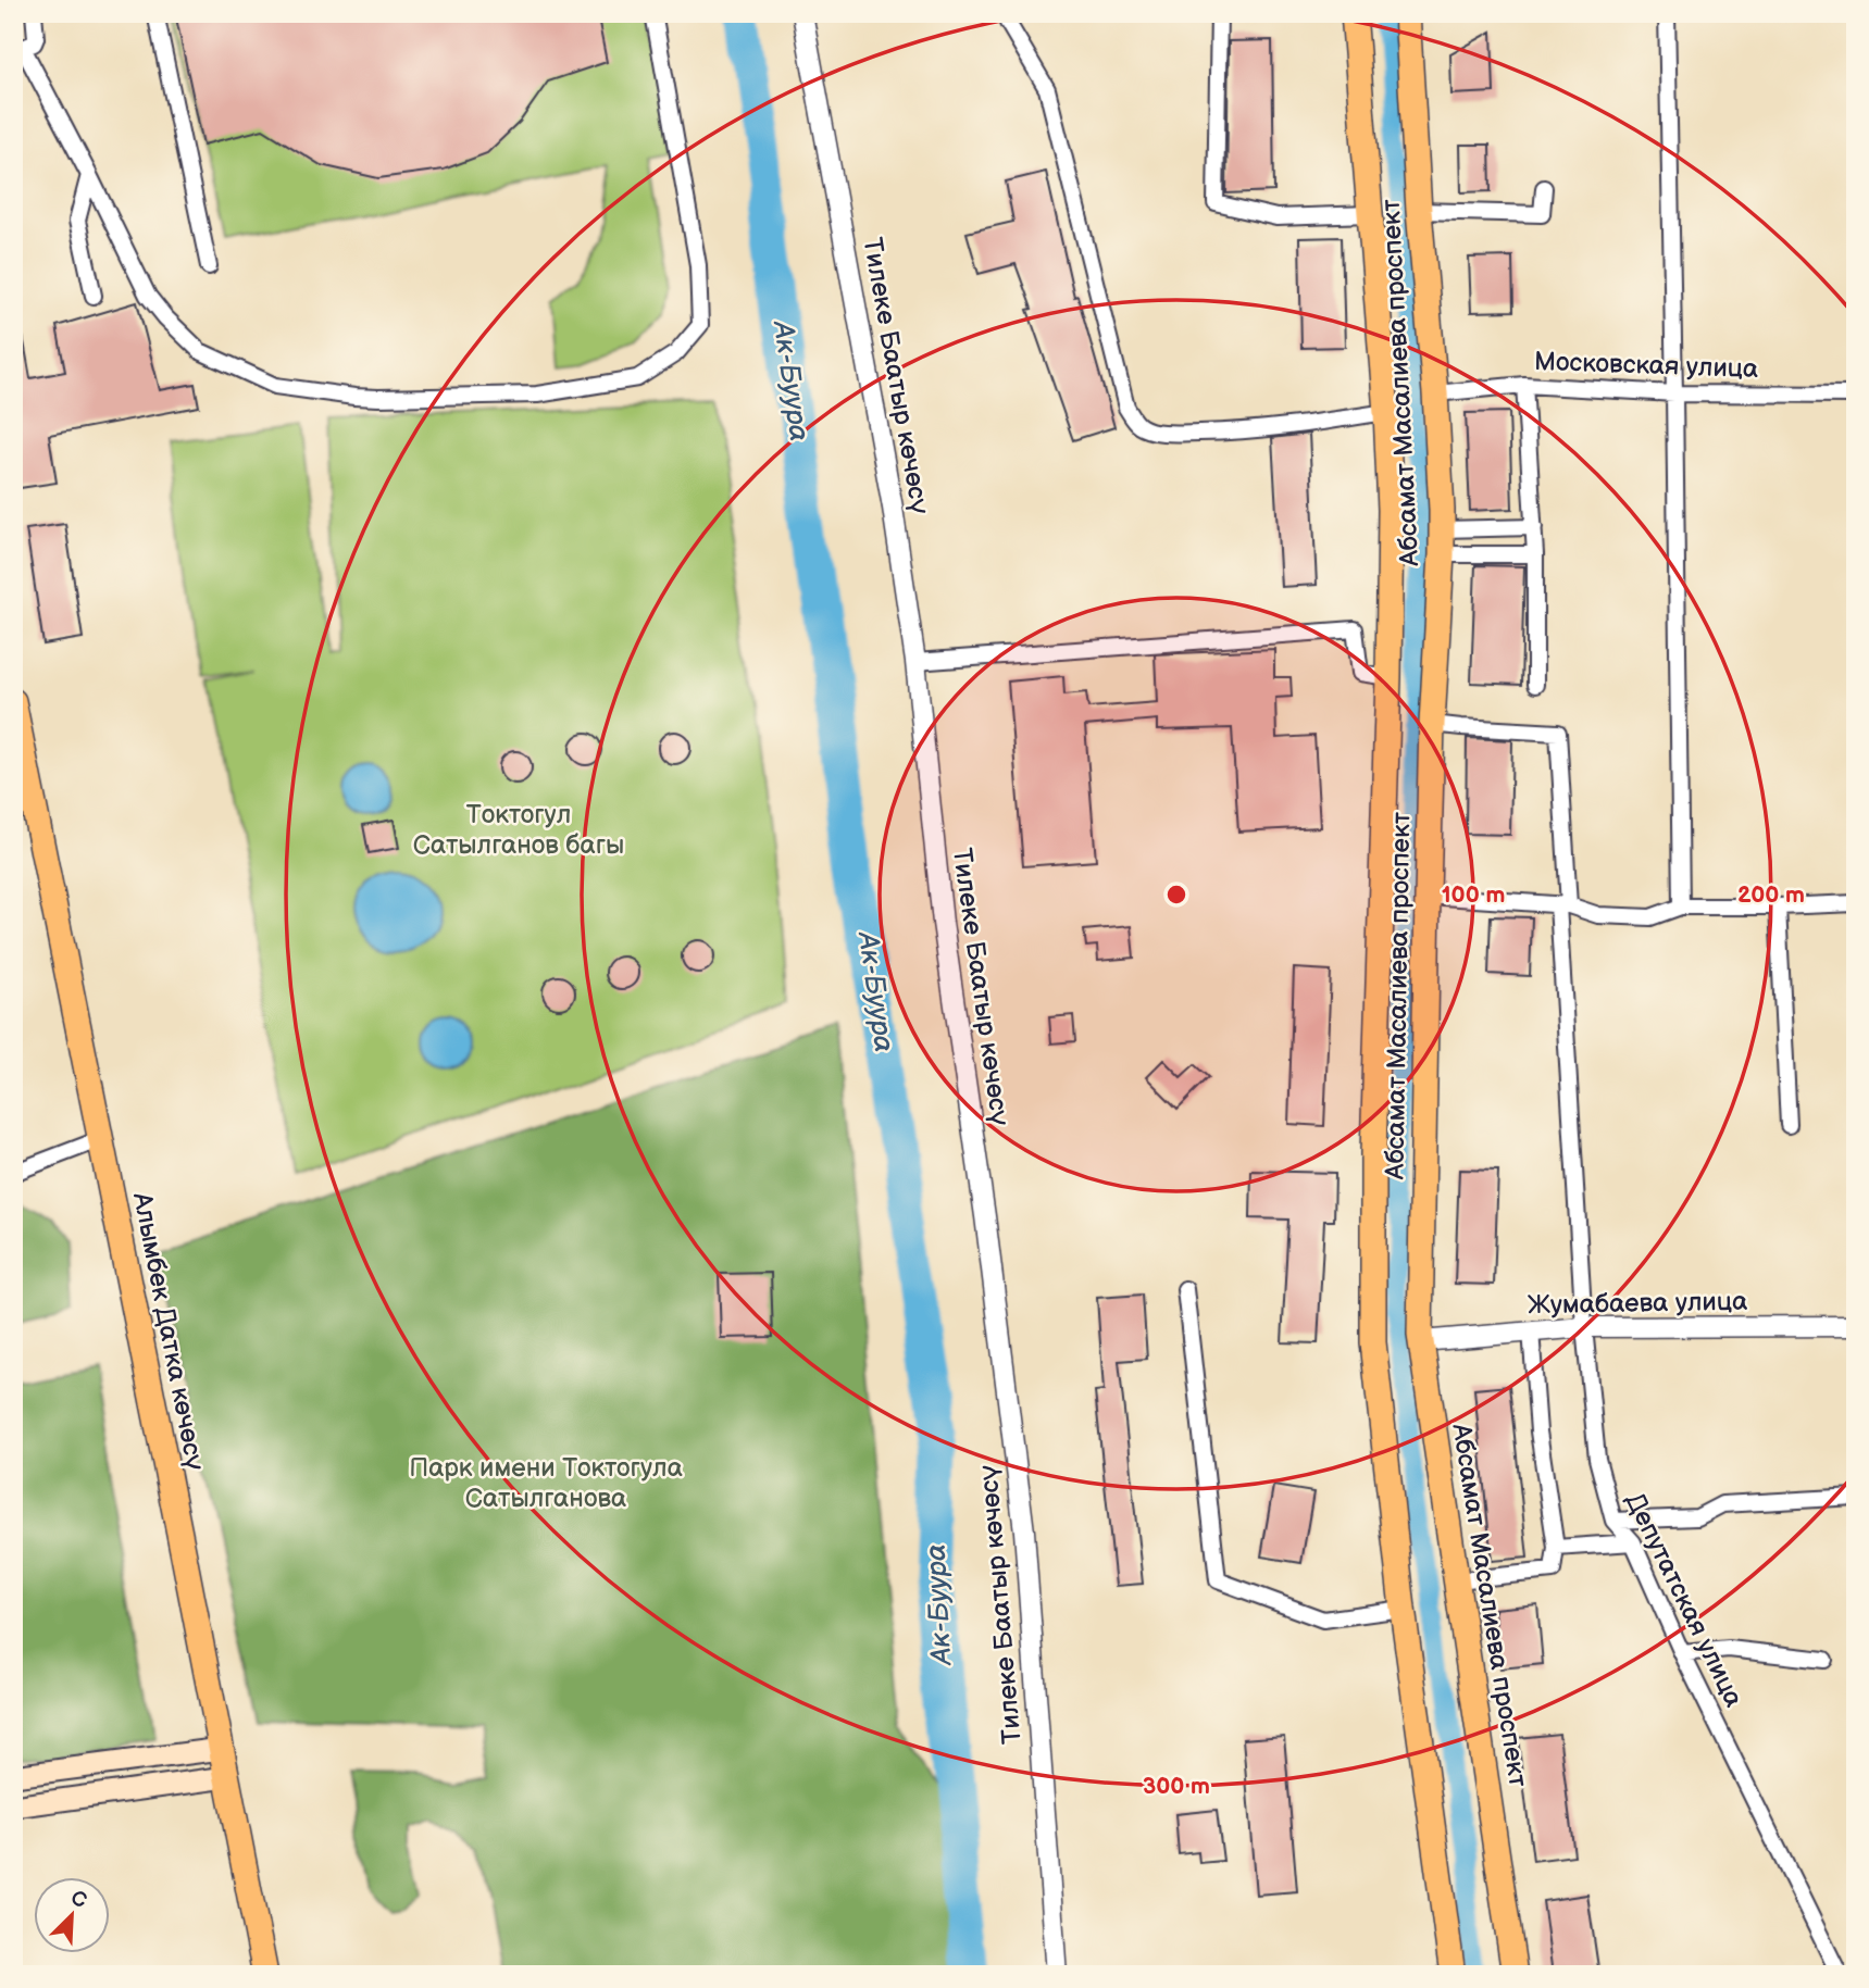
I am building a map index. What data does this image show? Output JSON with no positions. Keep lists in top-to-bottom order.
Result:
{
  "streets": {
    "main road": ["Абсамат Масалиева проспект", "Алымбек Датка көчөсү"],
    "street": [
      "Московская улица",
      "Тилеке Баатыр көчөсү",
      "Жумабаева улица",
      "Депутатская улица"
    ]
  },
  "crossings": [
    ["Московская улица", "Абсамат Масалиева проспект"],
    ["Абсамат Масалиева проспект", "Жумабаева улица"],
    ["Абсамат Масалиева проспект", "Депутатская улица"],
    ["Жумабаева улица", "Депутатская улица"]
  ],
  "water": ["Ак-Буура"],
  "parks": ["Токтогул Сатылганов багы", "Парк имени Токтогула Сатылганова"],
  "north": "top right",
  "rings": ["100 m", "200 m", "300 m"]
}
